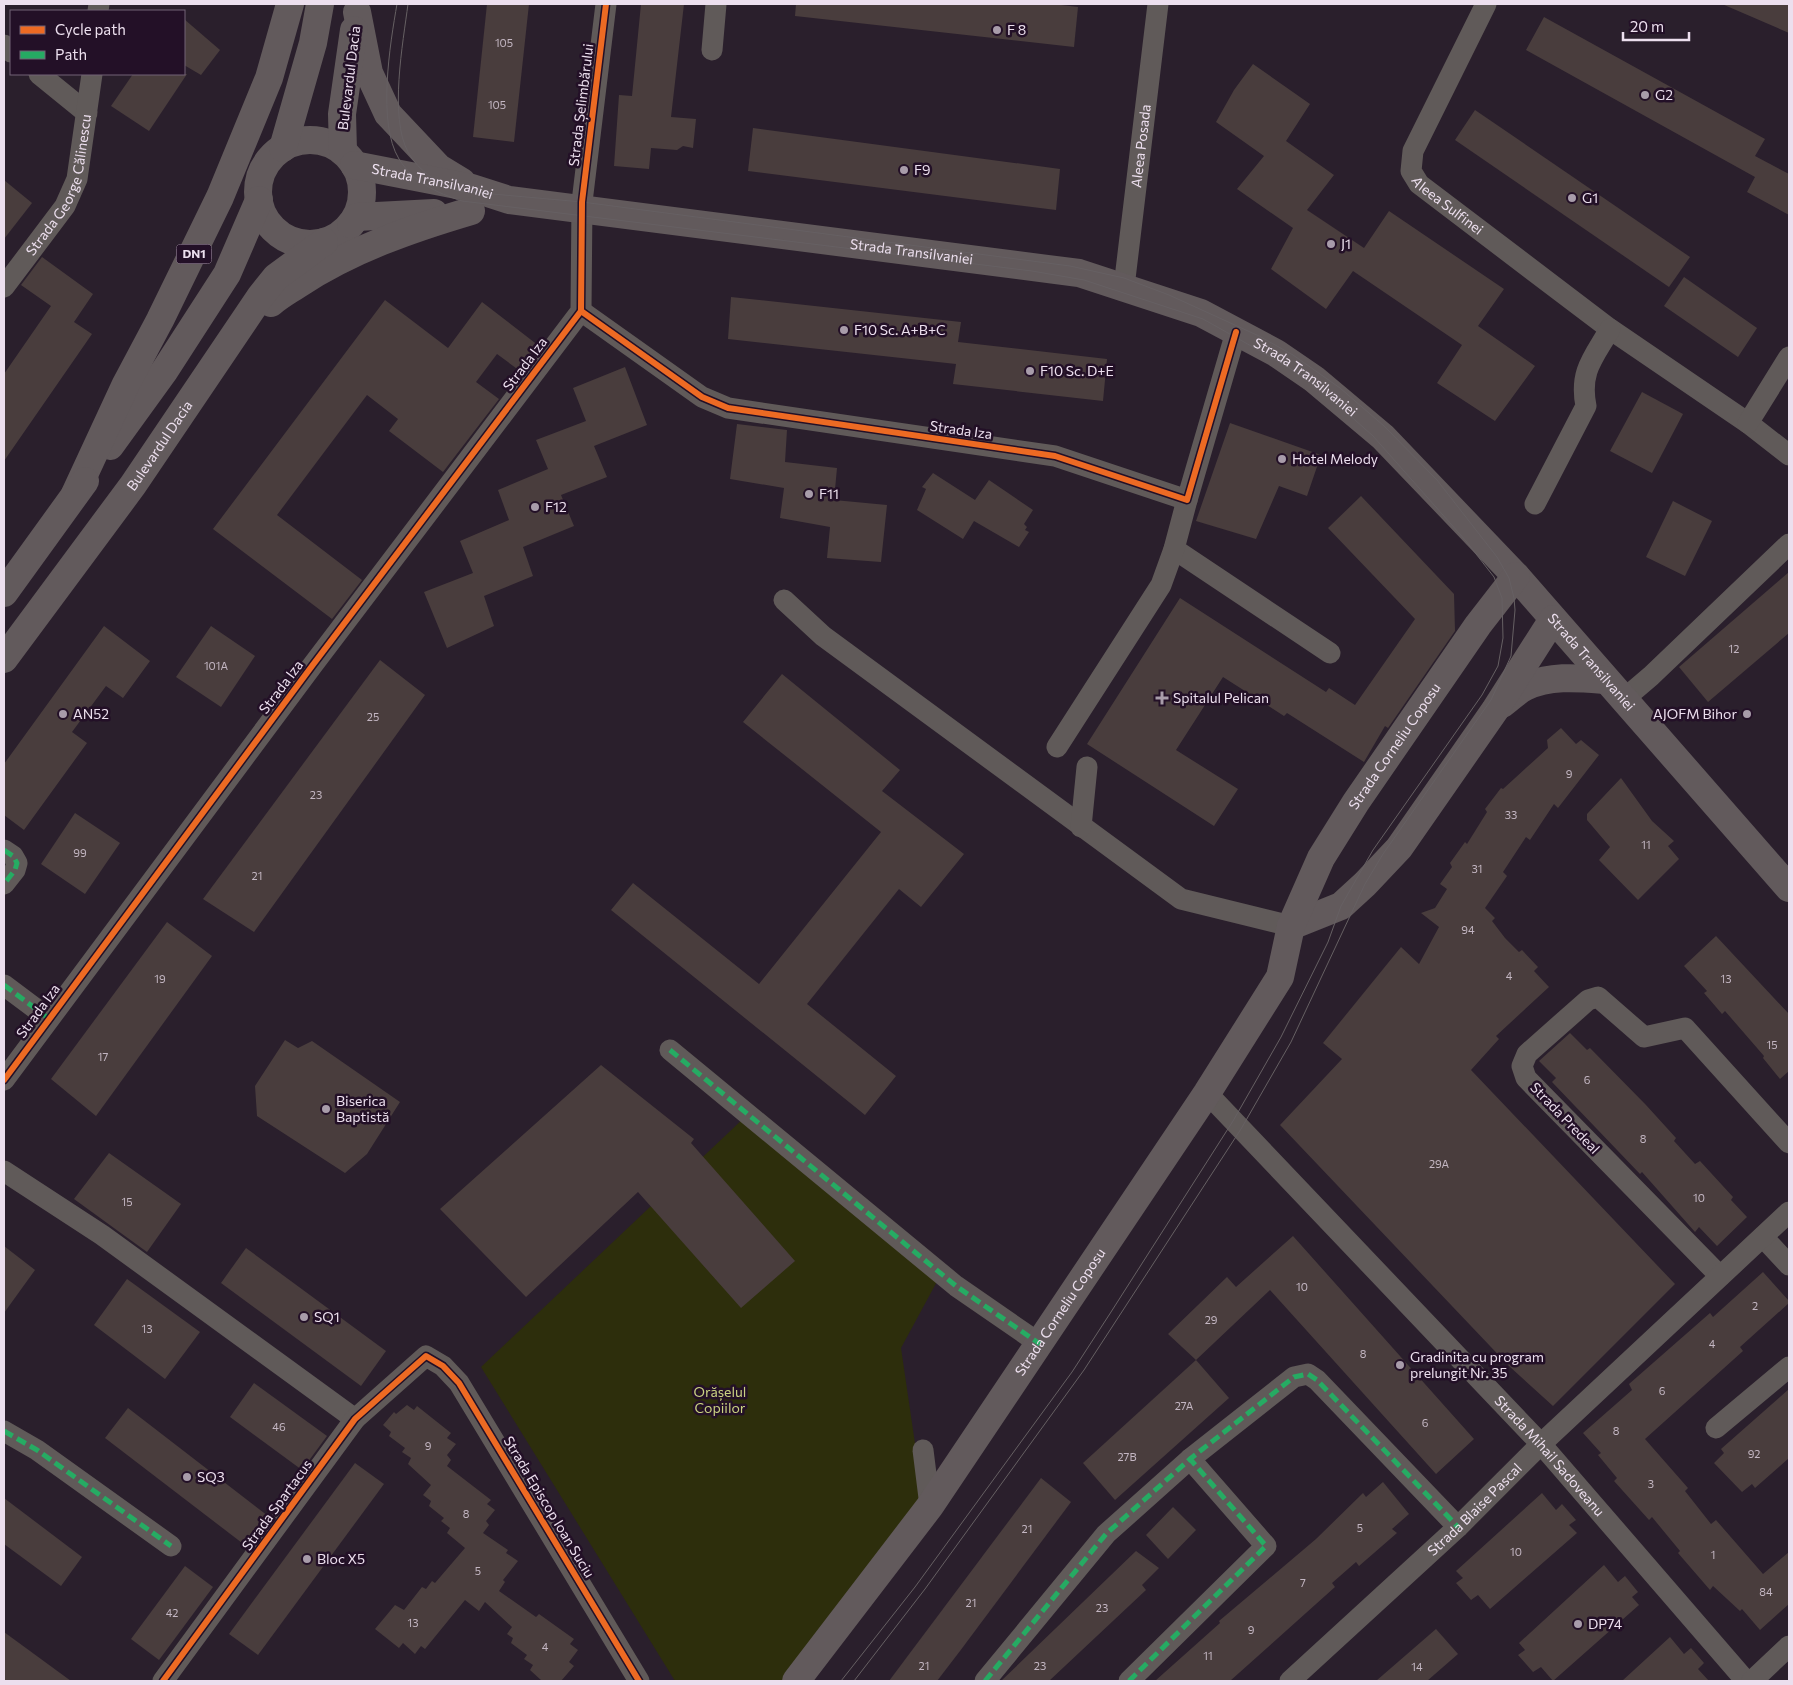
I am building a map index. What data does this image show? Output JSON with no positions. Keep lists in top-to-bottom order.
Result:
{
  "streets": {
    "main road": [
      "Bulevardul Dacia",
      "Strada Transilvaniei",
      "DN1",
      "Strada Corneliu Coposu"
    ],
    "street": [
      "Strada Șelimbărului",
      "Aleea Posada",
      "Strada George Călinescu",
      "Aleea Sulfinei",
      "Strada Iza",
      "Strada Predeal",
      "Strada Mihail Sadoveanu",
      "Strada Spartacus",
      "Strada Episcop Ioan Suciu",
      "Strada Blaise Pascal"
    ]
  },
  "crossings": [
    ["Bulevardul Dacia", "Strada Transilvaniei"],
    ["Bulevardul Dacia", "DN1"],
    ["Strada Șelimbărului", "Strada Transilvaniei"],
    ["Aleea Posada", "Strada Transilvaniei"],
    ["Strada Transilvaniei", "DN1"],
    ["Strada Transilvaniei", "Strada Corneliu Coposu"],
    ["Strada Corneliu Coposu", "Strada Mihail Sadoveanu"],
    ["Strada Predeal", "Strada Blaise Pascal"],
    ["Strada Mihail Sadoveanu", "Strada Blaise Pascal"],
    ["Strada Spartacus", "Strada Episcop Ioan Suciu"]
  ],
  "parks": ["Orășelul Copiilor"],
  "places": {
    "other": [
      "F 8",
      "G2",
      "F9",
      "G1",
      "J1",
      "F10 Sc. A+B+C",
      "F10 Sc. D+E",
      "Hotel Melody",
      "F11",
      "F12",
      "AN52",
      "AJOFM Bihor",
      "Biserica Baptistă",
      "SQ1",
      "Gradinita cu program prelungit Nr. 35",
      "SQ3",
      "Bloc X5",
      "DP74"
    ],
    "health": ["Spitalul Pelican"]
  },
  "house_numbers": [
    "105",
    "105",
    "12",
    "101A",
    "25",
    "9",
    "23",
    "33",
    "11",
    "99",
    "31",
    "21",
    "94",
    "4",
    "19",
    "13",
    "15",
    "17",
    "6",
    "8",
    "29A",
    "10",
    "15",
    "10",
    "2",
    "29",
    "13",
    "4",
    "8",
    "6",
    "27A",
    "6",
    "46",
    "8",
    "9",
    "92",
    "27B",
    "3",
    "8",
    "5",
    "21",
    "10",
    "1",
    "5",
    "7",
    "84",
    "21",
    "23",
    "42",
    "13",
    "9",
    "4",
    "11",
    "21",
    "23",
    "14"
  ],
  "legend": ["Cycle path", "Path"],
  "scale_bar": "20 m"
}
